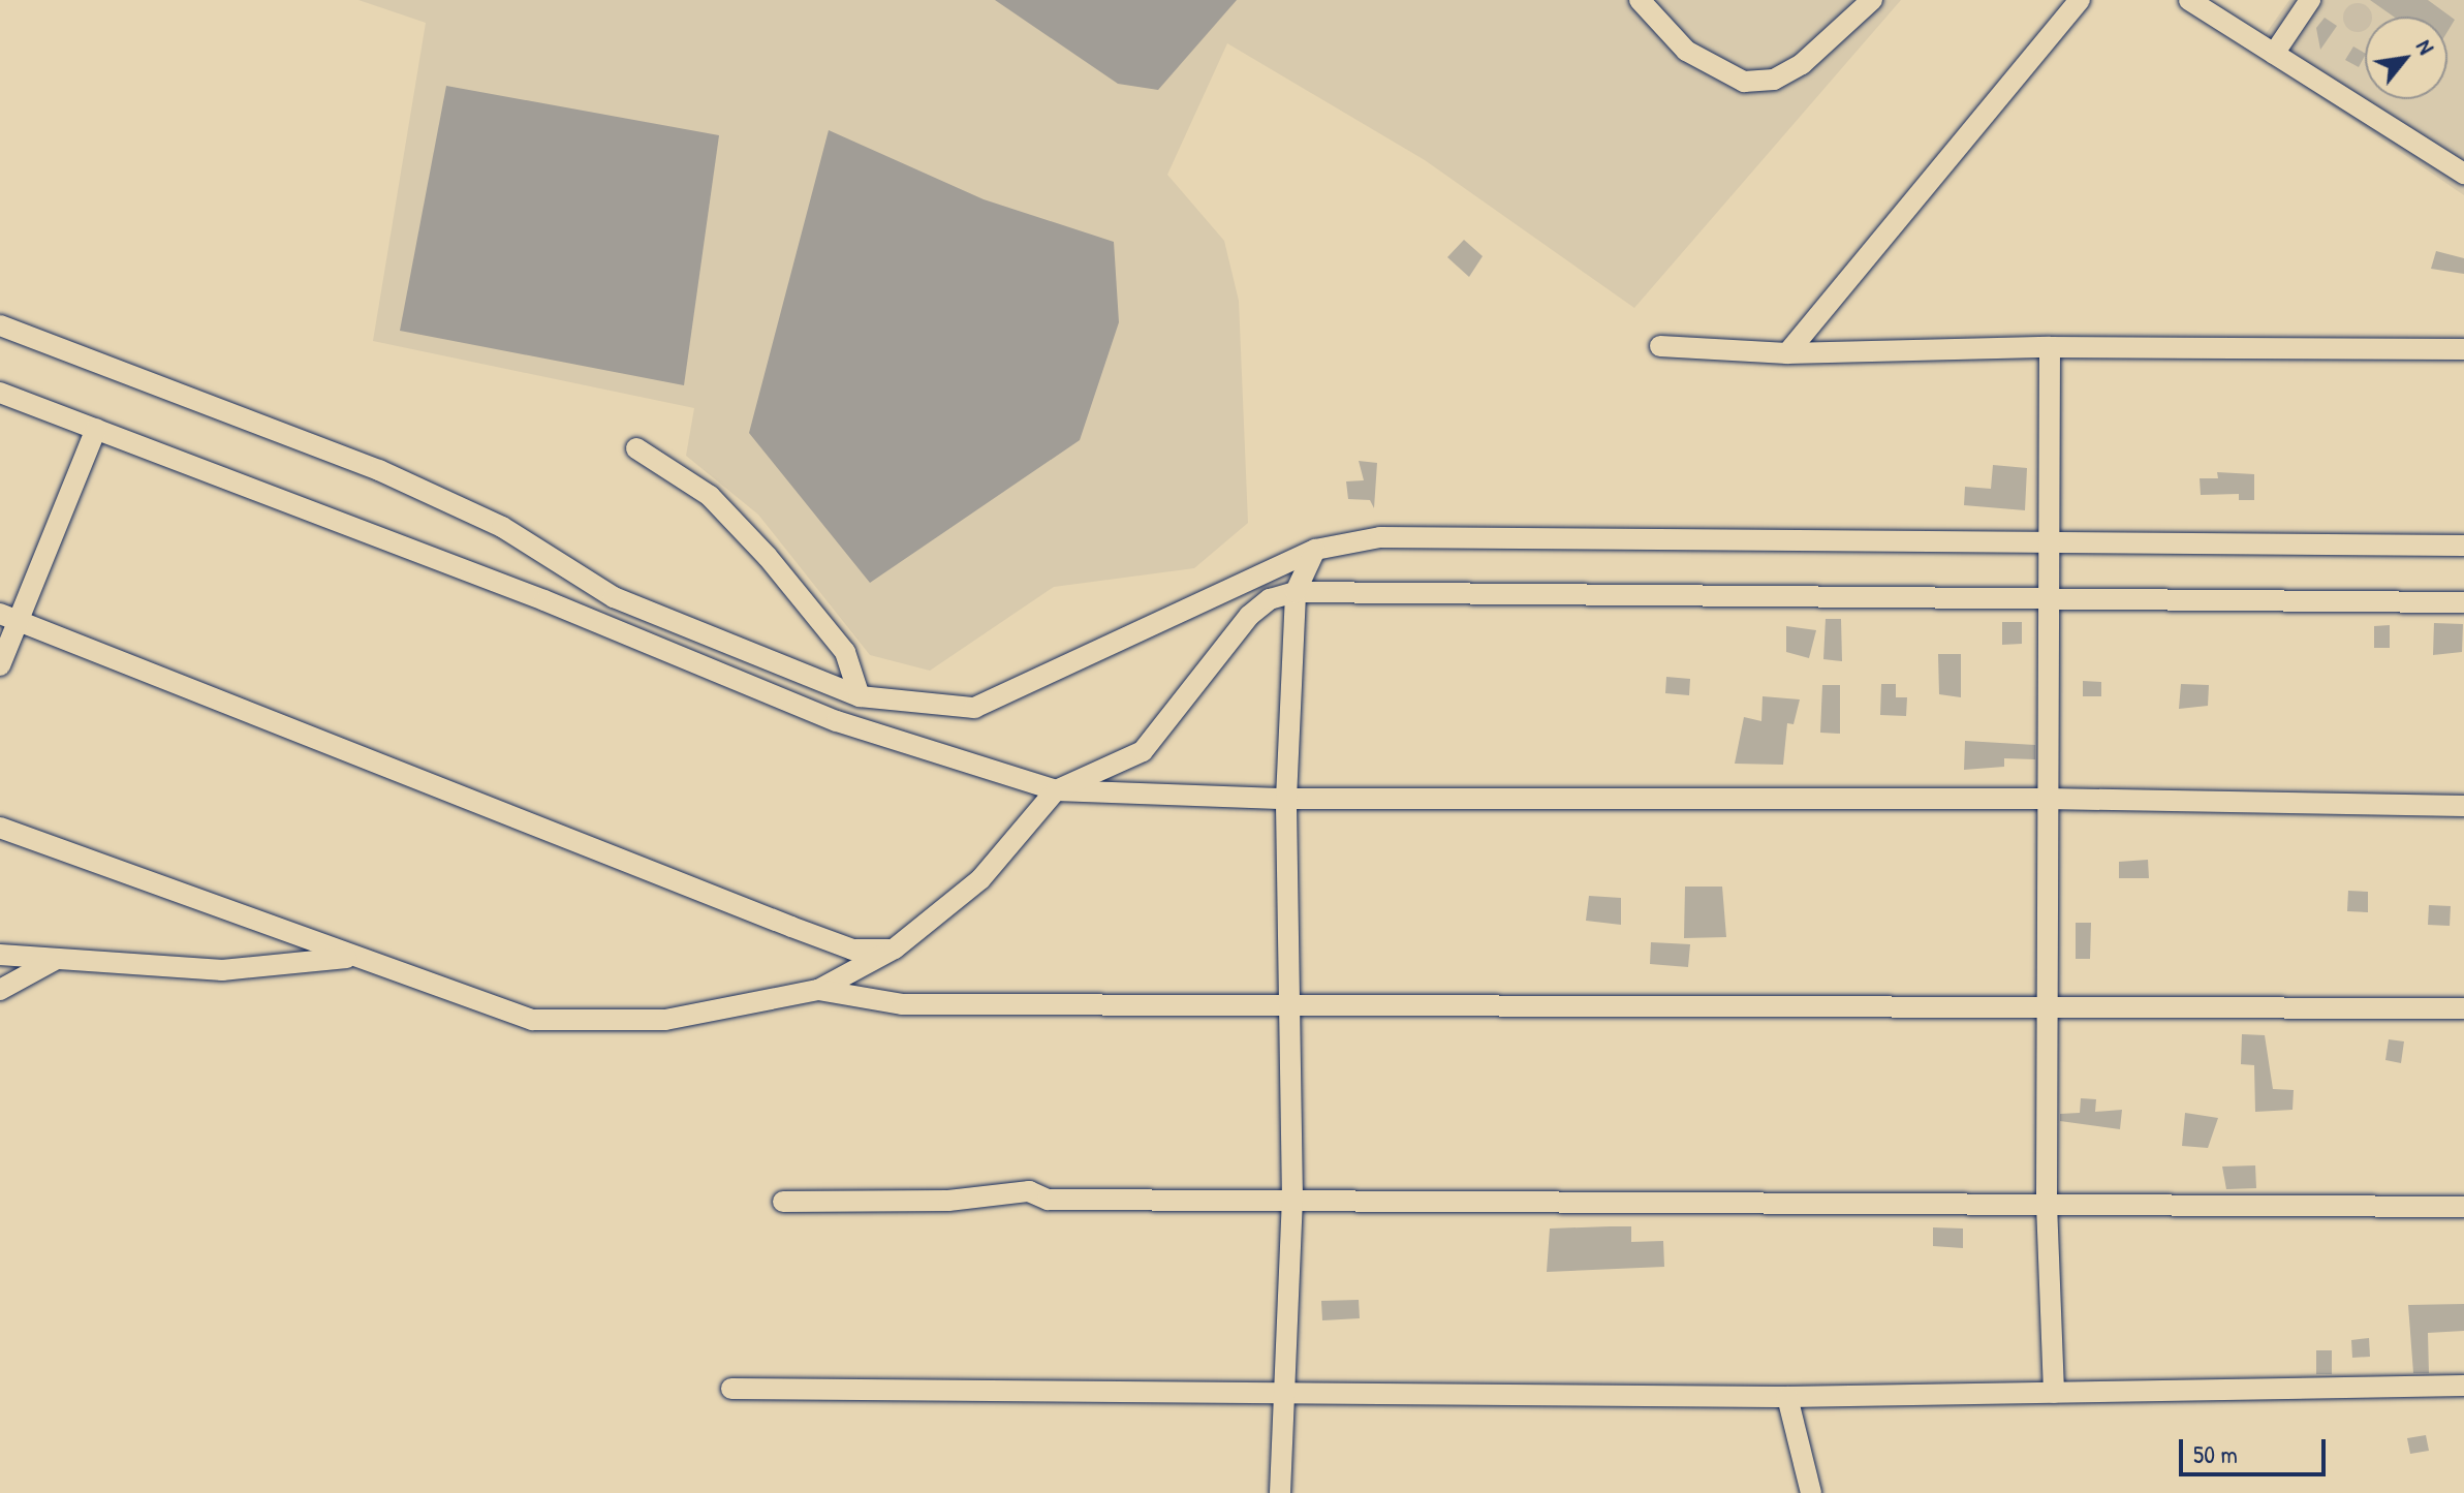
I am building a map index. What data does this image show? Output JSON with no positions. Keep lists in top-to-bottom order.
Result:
{
  "scale_bar": "50 m",
  "north": "top right"
}
